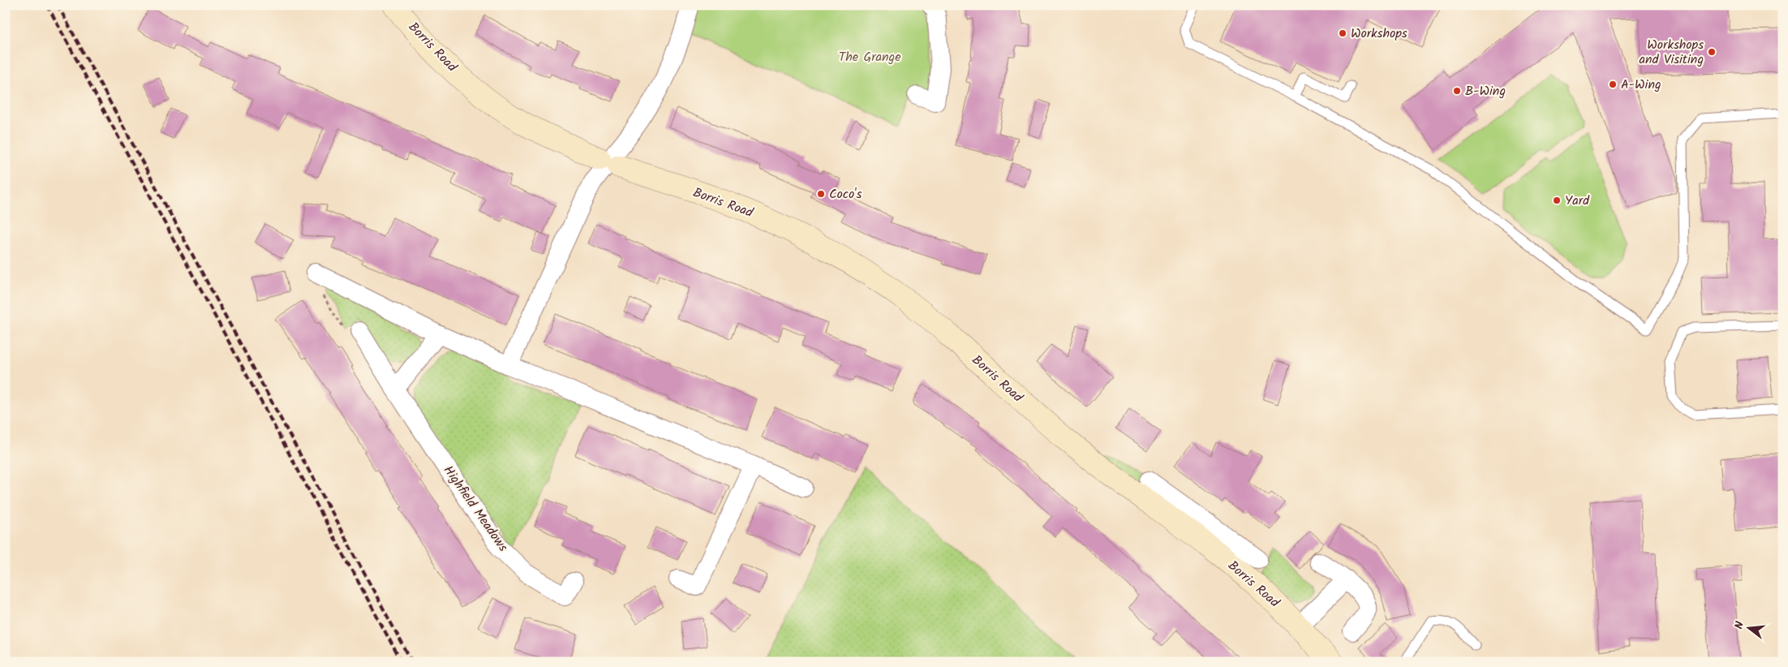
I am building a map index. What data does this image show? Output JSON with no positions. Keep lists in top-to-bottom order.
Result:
{
  "streets": {
    "street": ["Borris Road", "Highfield Meadows"]
  },
  "parks": ["The Grange"],
  "places": [
    "Workshops",
    "Workshops and Visiting",
    "A-Wing",
    "B-Wing",
    "Coco's",
    "Yard"
  ],
  "north": "left"
}
